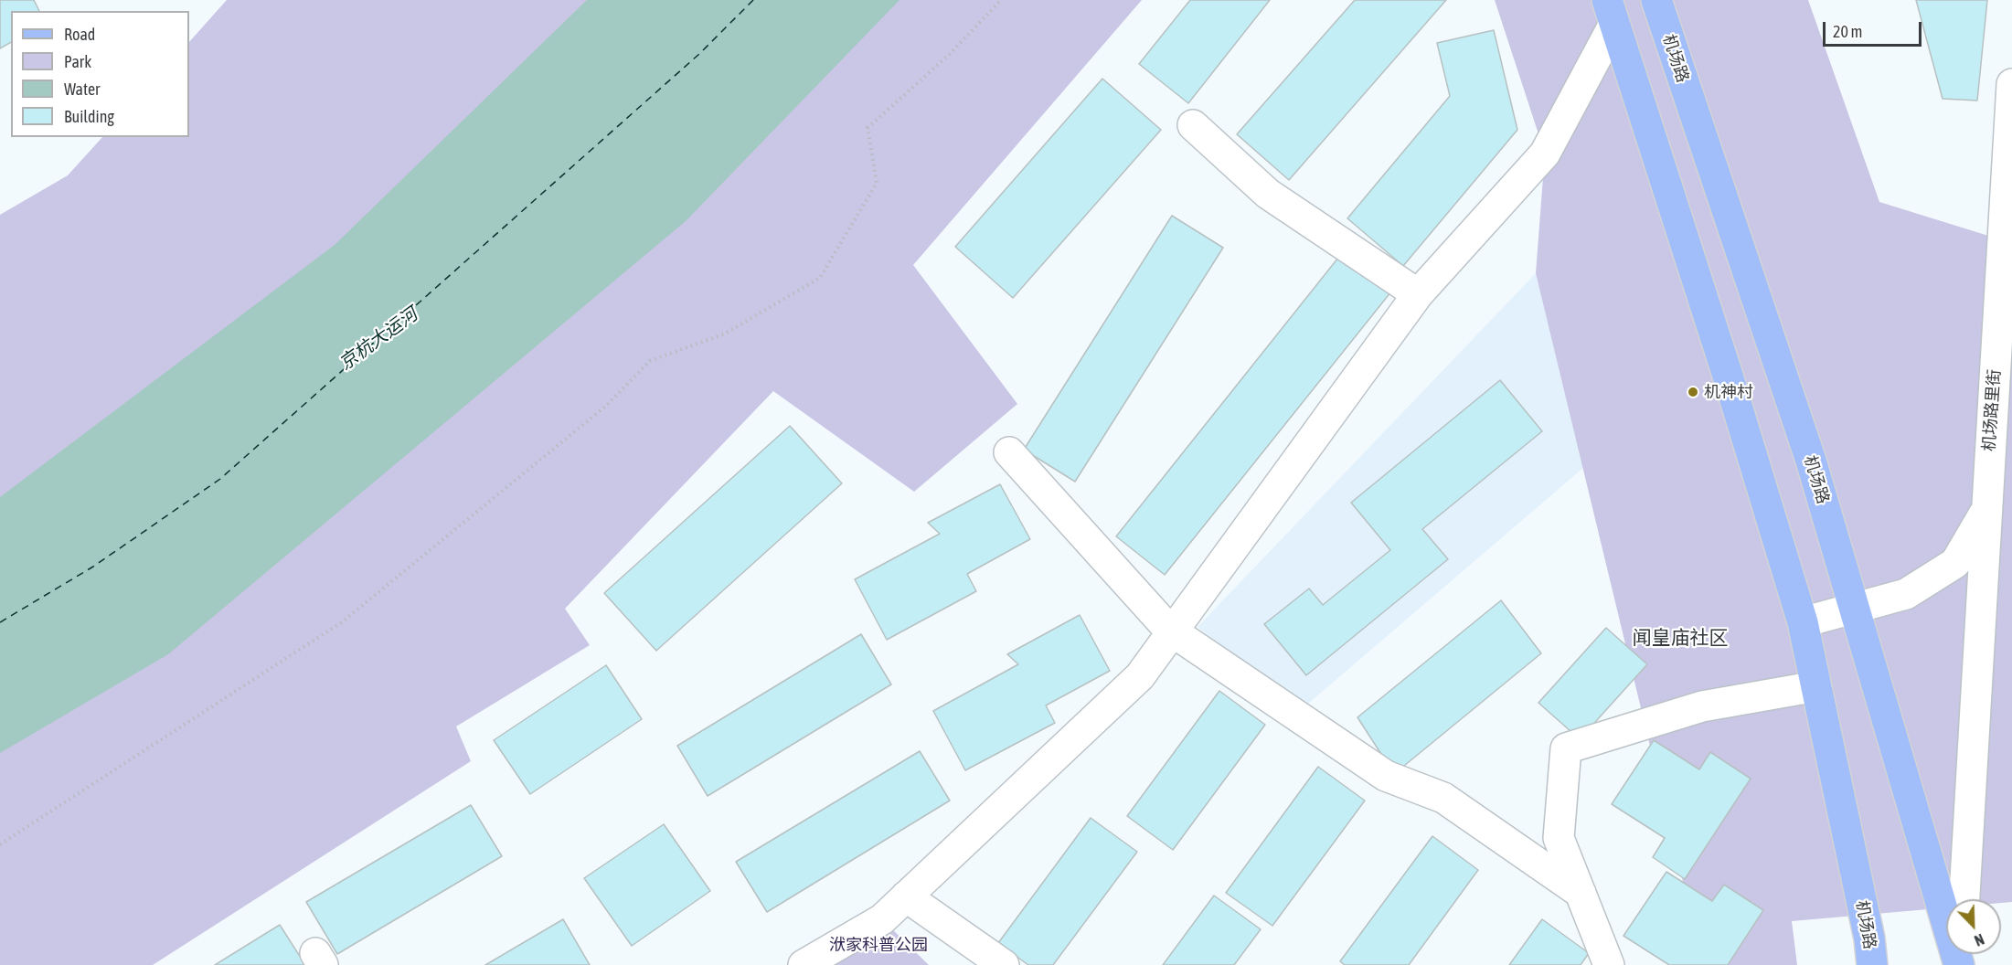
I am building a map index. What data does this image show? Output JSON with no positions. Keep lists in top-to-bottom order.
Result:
{
  "streets": {
    "main road": ["机场路"],
    "street": ["机场路里街"]
  },
  "crossings": [
    ["机场路", "机场路里街"]
  ],
  "districts": ["闻皇庙社区"],
  "water": ["京杭大运河"],
  "parks": ["洑家科普公园"],
  "places": ["机神村"],
  "legend": [
    "Road",
    "Park",
    "Water",
    "Building"
  ],
  "scale_bar": "20 m",
  "north": "bottom right"
}
